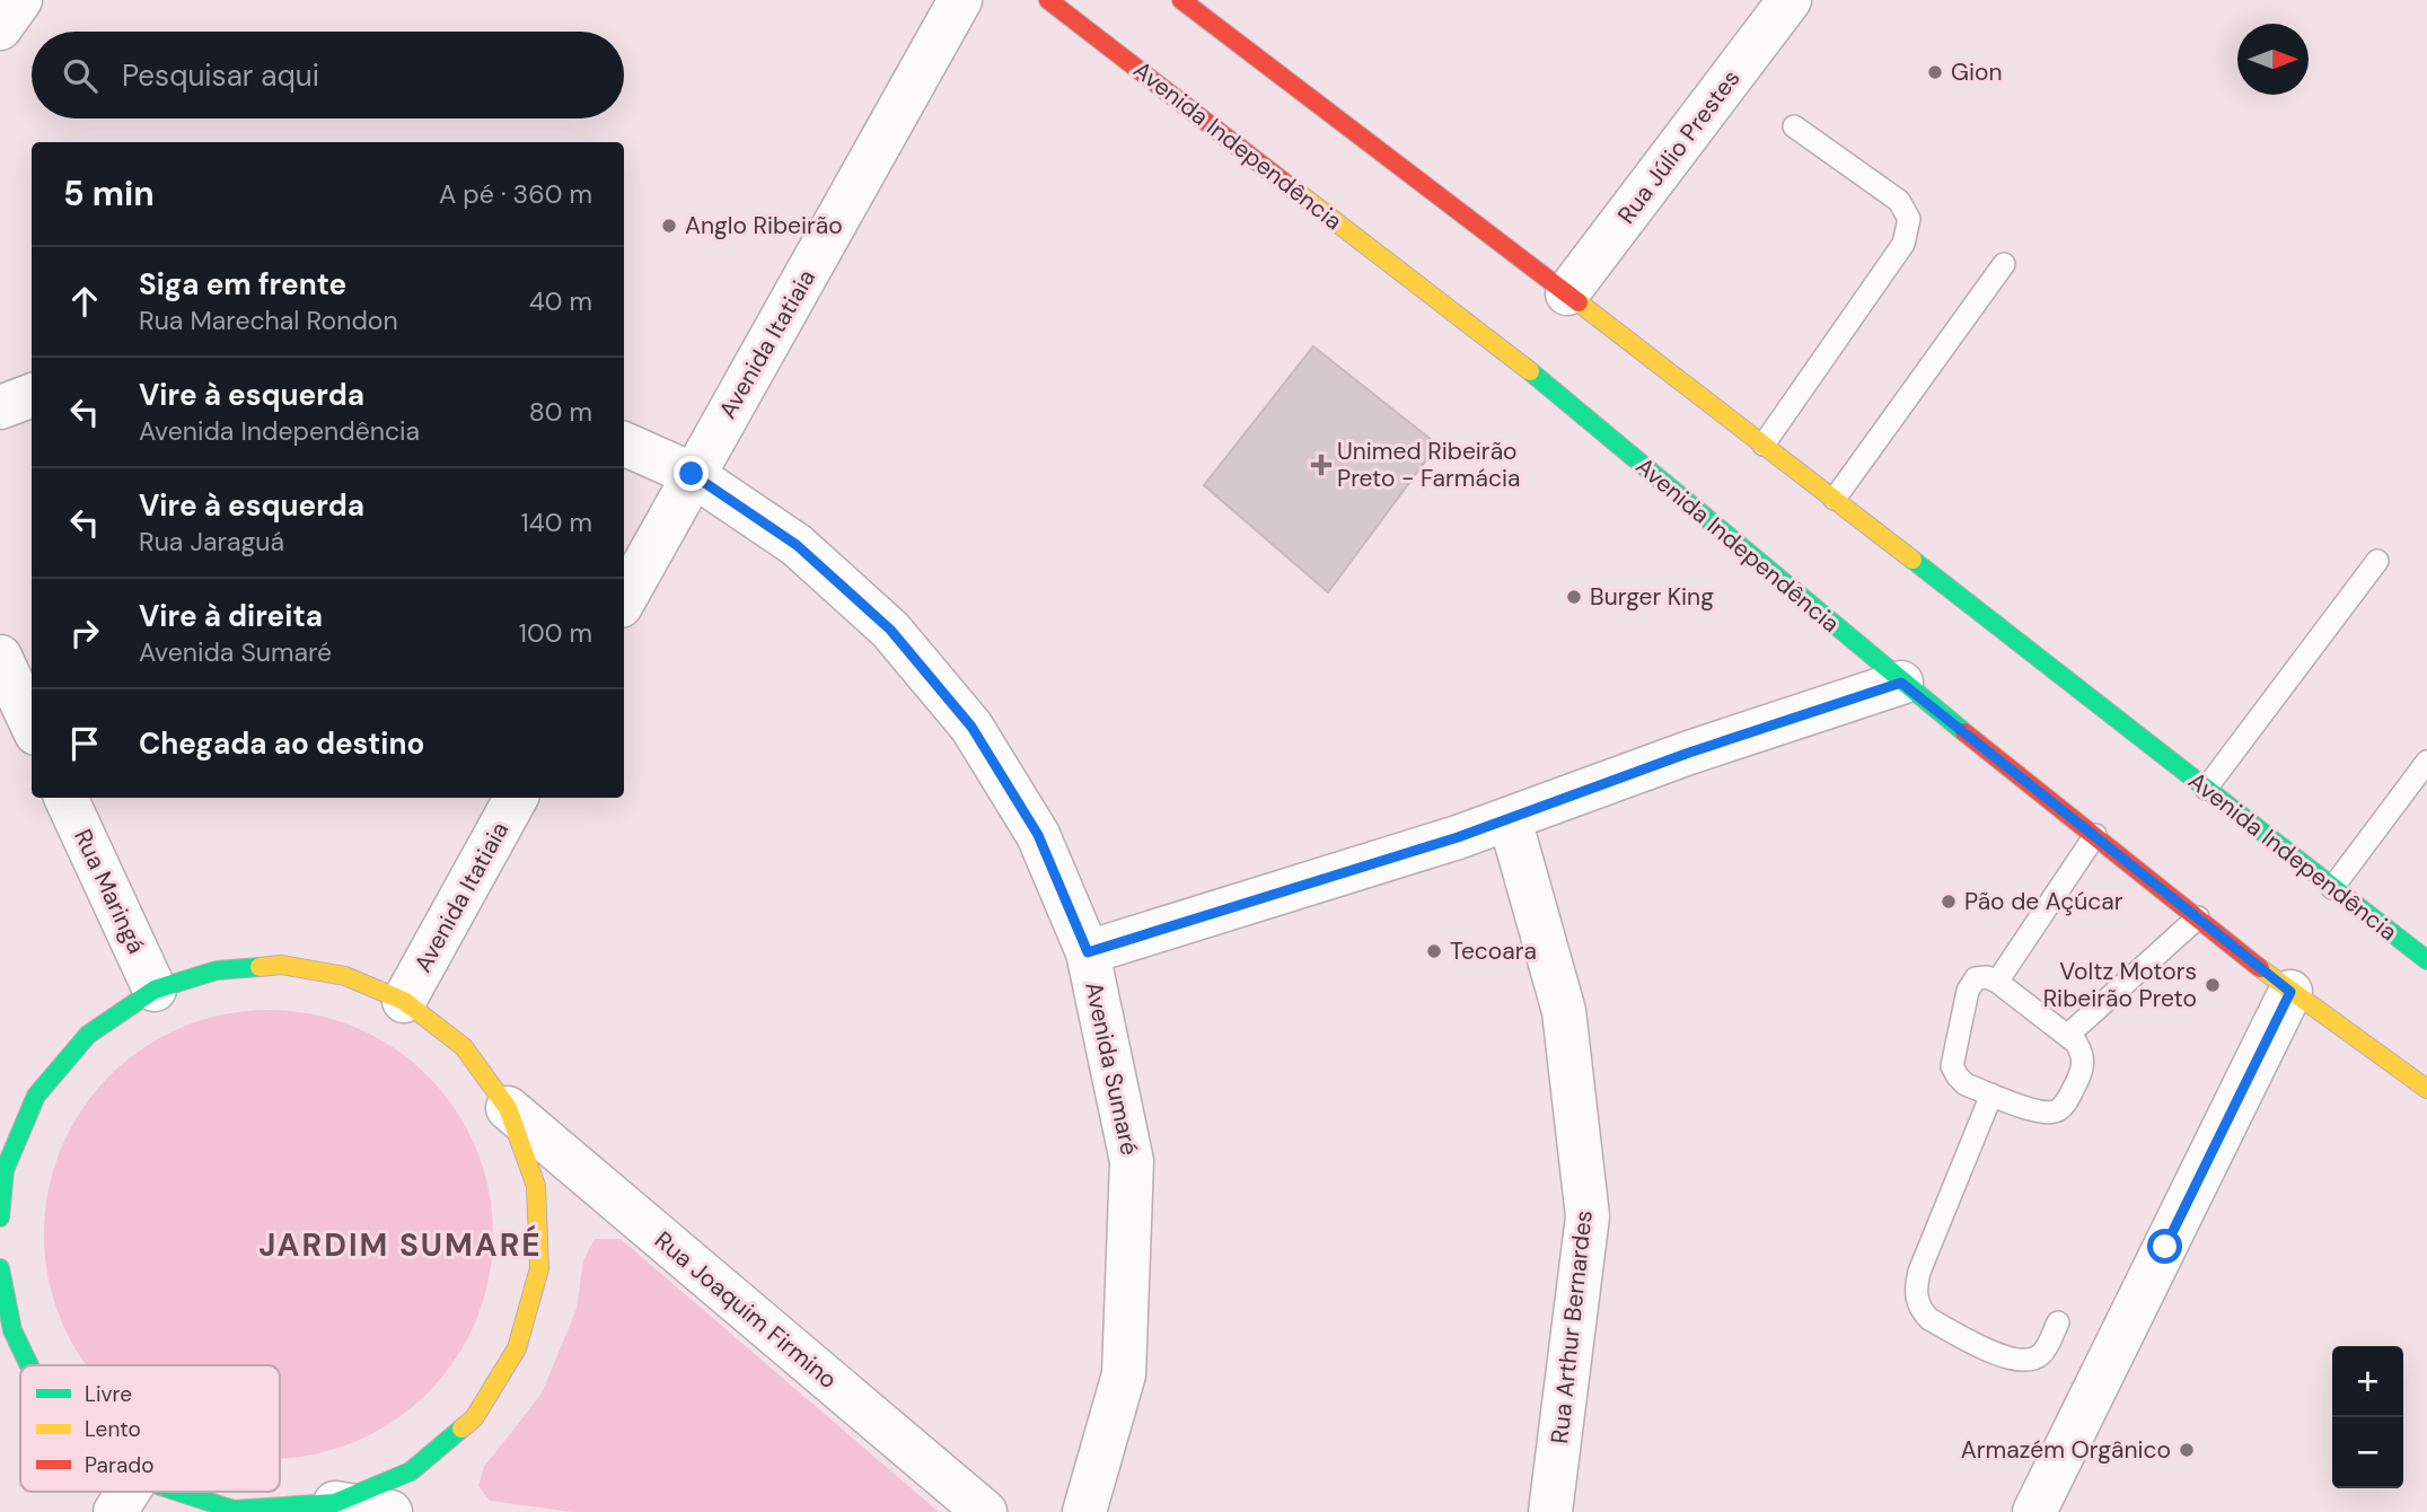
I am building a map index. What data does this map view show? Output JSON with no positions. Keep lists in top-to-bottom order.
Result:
{
  "streets": {
    "main road": ["Avenida Independência"],
    "street": [
      "Rua Júlio Prestes",
      "Avenida Itatiaia",
      "Rua Maringá",
      "Avenida Sumaré",
      "Rua Joaquim Firmino",
      "Rua Arthur Bernardes"
    ]
  },
  "crossings": [
    ["Avenida Independência", "Rua Júlio Prestes"],
    ["Avenida Itatiaia", "Avenida Sumaré"]
  ],
  "districts": ["JARDIM SUMARÉ"],
  "places": {
    "other": [
      "Gion",
      "Anglo Ribeirão",
      "Burger King",
      "Pão de Açúcar",
      "Tecoara",
      "Voltz Motors Ribeirão Preto",
      "Armazém Orgânico"
    ],
    "health": ["Unimed Ribeirão Preto - Farmácia"]
  },
  "legend": ["Livre", "Lento", "Parado"],
  "north": "right",
  "page": {
    "search": "Pesquisar aqui",
    "heading": ["5 min", "A pé · 360 m"],
    "list": [
      ["Siga em frente", "Rua Marechal Rondon", "40 m"],
      ["Vire à esquerda", "Avenida Independência", "80 m"],
      ["Vire à esquerda", "Rua Jaraguá", "140 m"],
      ["Vire à direita", "Avenida Sumaré", "100 m"],
      "Chegada ao destino"
    ],
    "map_buttons": ["+", "−"]
  }
}
